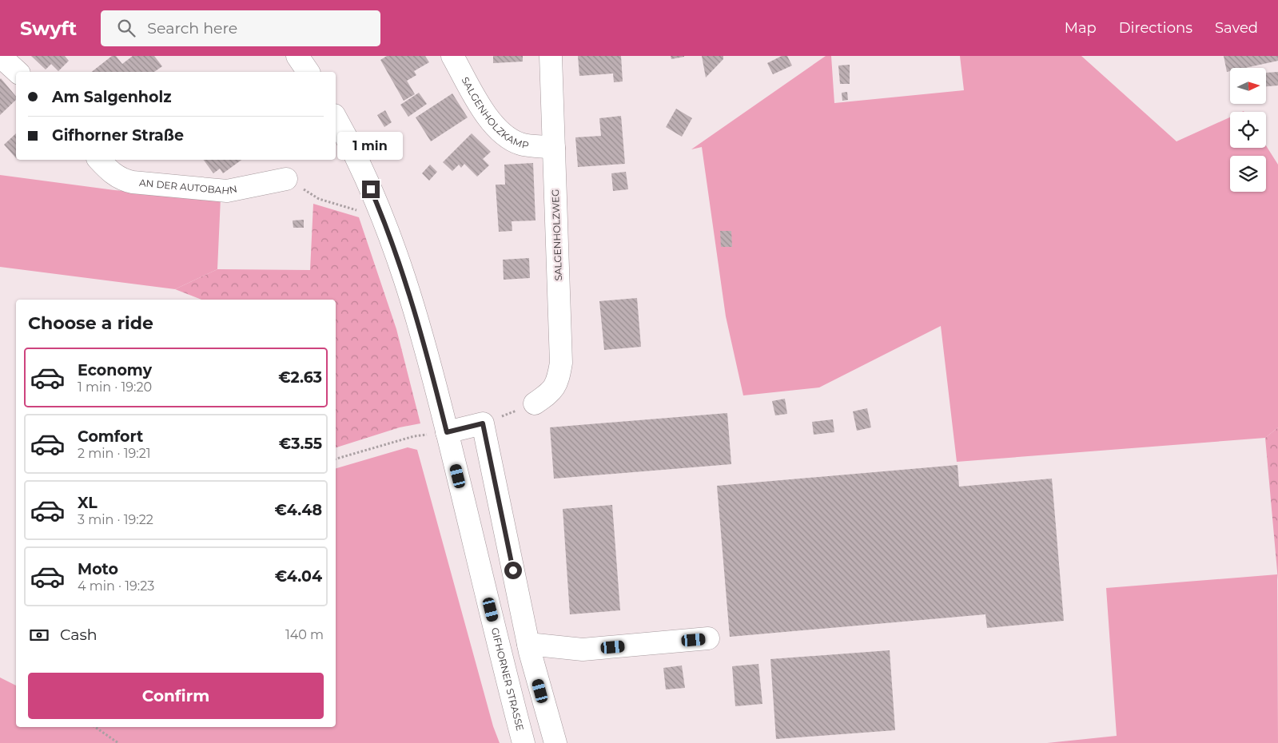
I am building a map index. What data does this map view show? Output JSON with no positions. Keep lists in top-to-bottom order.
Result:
{
  "streets": {
    "street": [
      "SALGENHOLZKAMP",
      "AN DER AUTOBAHN",
      "SALGENHOLZWEG",
      "GIFHORNER STRASSE"
    ]
  },
  "crossings": [
    ["SALGENHOLZKAMP", "SALGENHOLZWEG"]
  ],
  "north": "right",
  "page": {
    "header": "Swyft",
    "search": "Search here",
    "nav": ["Map", "Directions", "Saved"],
    "banner": ["Am Salgenholz", "Gifhorner Straße"],
    "bubble": "1 min",
    "heading": "Choose a ride",
    "list": [
      {
        "name": "Economy",
        "note": "1 min · 19:20",
        "value": "€2.63"
      },
      {
        "name": "Comfort",
        "note": "2 min · 19:21",
        "value": "€3.55"
      },
      {
        "name": "XL",
        "note": "3 min · 19:22",
        "value": "€4.48"
      },
      {
        "name": "Moto",
        "note": "4 min · 19:23",
        "value": "€4.04"
      }
    ],
    "pay": ["Cash", "140 m"],
    "buttons": "Confirm"
  }
}
